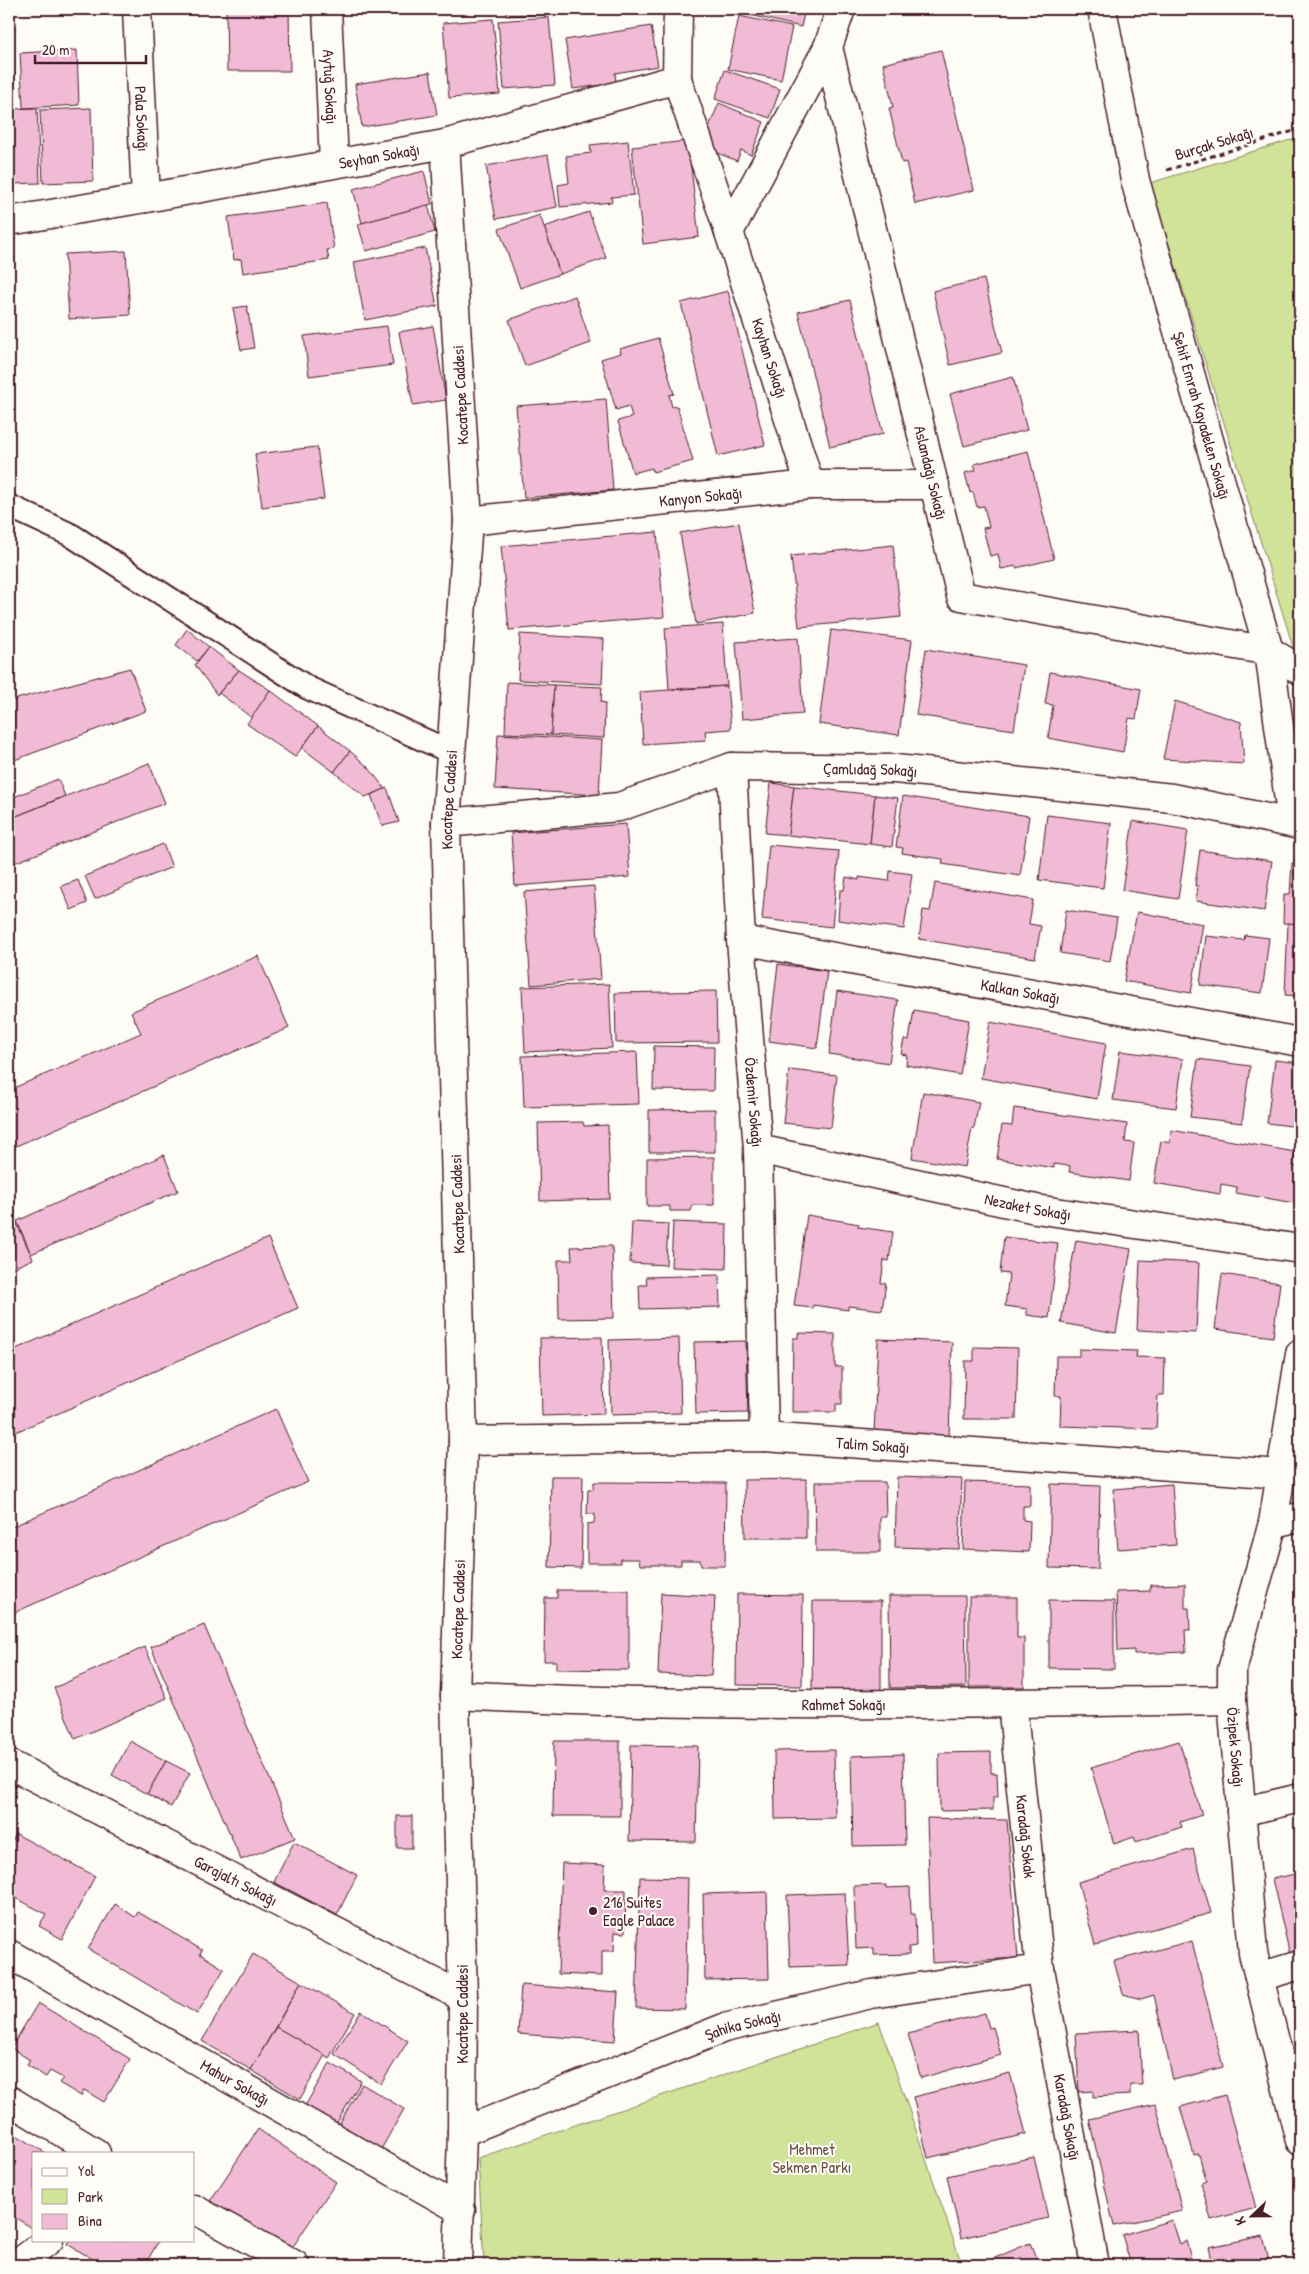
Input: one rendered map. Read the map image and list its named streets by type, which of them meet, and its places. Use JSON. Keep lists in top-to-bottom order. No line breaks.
{"streets":{"street":["Aytuğ Sokağı","Pala Sokağı","Seyhan Sokağı","Kayhan Sokağı","Kocatepe Caddesi","Şehit Emrah Kayadelen Sokağı","Aslandağı Sokağı","Kanyon Sokağı","Çamlıdağ Sokağı","Kalkan Sokağı","Özdemir Sokağı","Nezaket Sokağı","Talim Sokağı","Rahmet Sokağı","Özipek Sokağı","Karadağ Sokak","Garajaltı Sokağı","Şahika Sokağı","Mahur Sokağı","Karadağ Sokağı"],"path":["Burçak Sokağı"]},"crossings":[["Aytuğ Sokağı","Seyhan Sokağı"],["Pala Sokağı","Seyhan Sokağı"],["Burçak Sokağı","Şehit Emrah Kayadelen Sokağı"],["Seyhan Sokağı","Kayhan Sokağı"],["Seyhan Sokağı","Kocatepe Caddesi"],["Kayhan Sokağı","Kanyon Sokağı"],["Kocatepe Caddesi","Kanyon Sokağı"],["Kocatepe Caddesi","Çamlıdağ Sokağı"],["Kocatepe Caddesi","Talim Sokağı"],["Kocatepe Caddesi","Rahmet Sokağı"],["Kocatepe Caddesi","Garajaltı Sokağı"],["Kocatepe Caddesi","Şahika Sokağı"],["Kocatepe Caddesi","Mahur Sokağı"],["Şehit Emrah Kayadelen Sokağı","Aslandağı Sokağı"],["Şehit Emrah Kayadelen Sokağı","Çamlıdağ Sokağı"],["Aslandağı Sokağı","Kanyon Sokağı"],["Çamlıdağ Sokağı","Özdemir Sokağı"],["Kalkan Sokağı","Özdemir Sokağı"],["Özdemir Sokağı","Nezaket Sokağı"],["Özdemir Sokağı","Talim Sokağı"],["Talim Sokağı","Özipek Sokağı"],["Rahmet Sokağı","Özipek Sokağı"],["Rahmet Sokağı","Karadağ Sokak"],["Karadağ Sokak","Şahika Sokağı"],["Karadağ Sokak","Karadağ Sokağı"],["Şahika Sokağı","Karadağ Sokağı"]],"parks":["Mehmet Sekmen Parkı"],"places":["216 Suites Eagle Palace"],"legend":["Yol","Park","Bina"],"scale_bar":"20 m","north":"left"}
